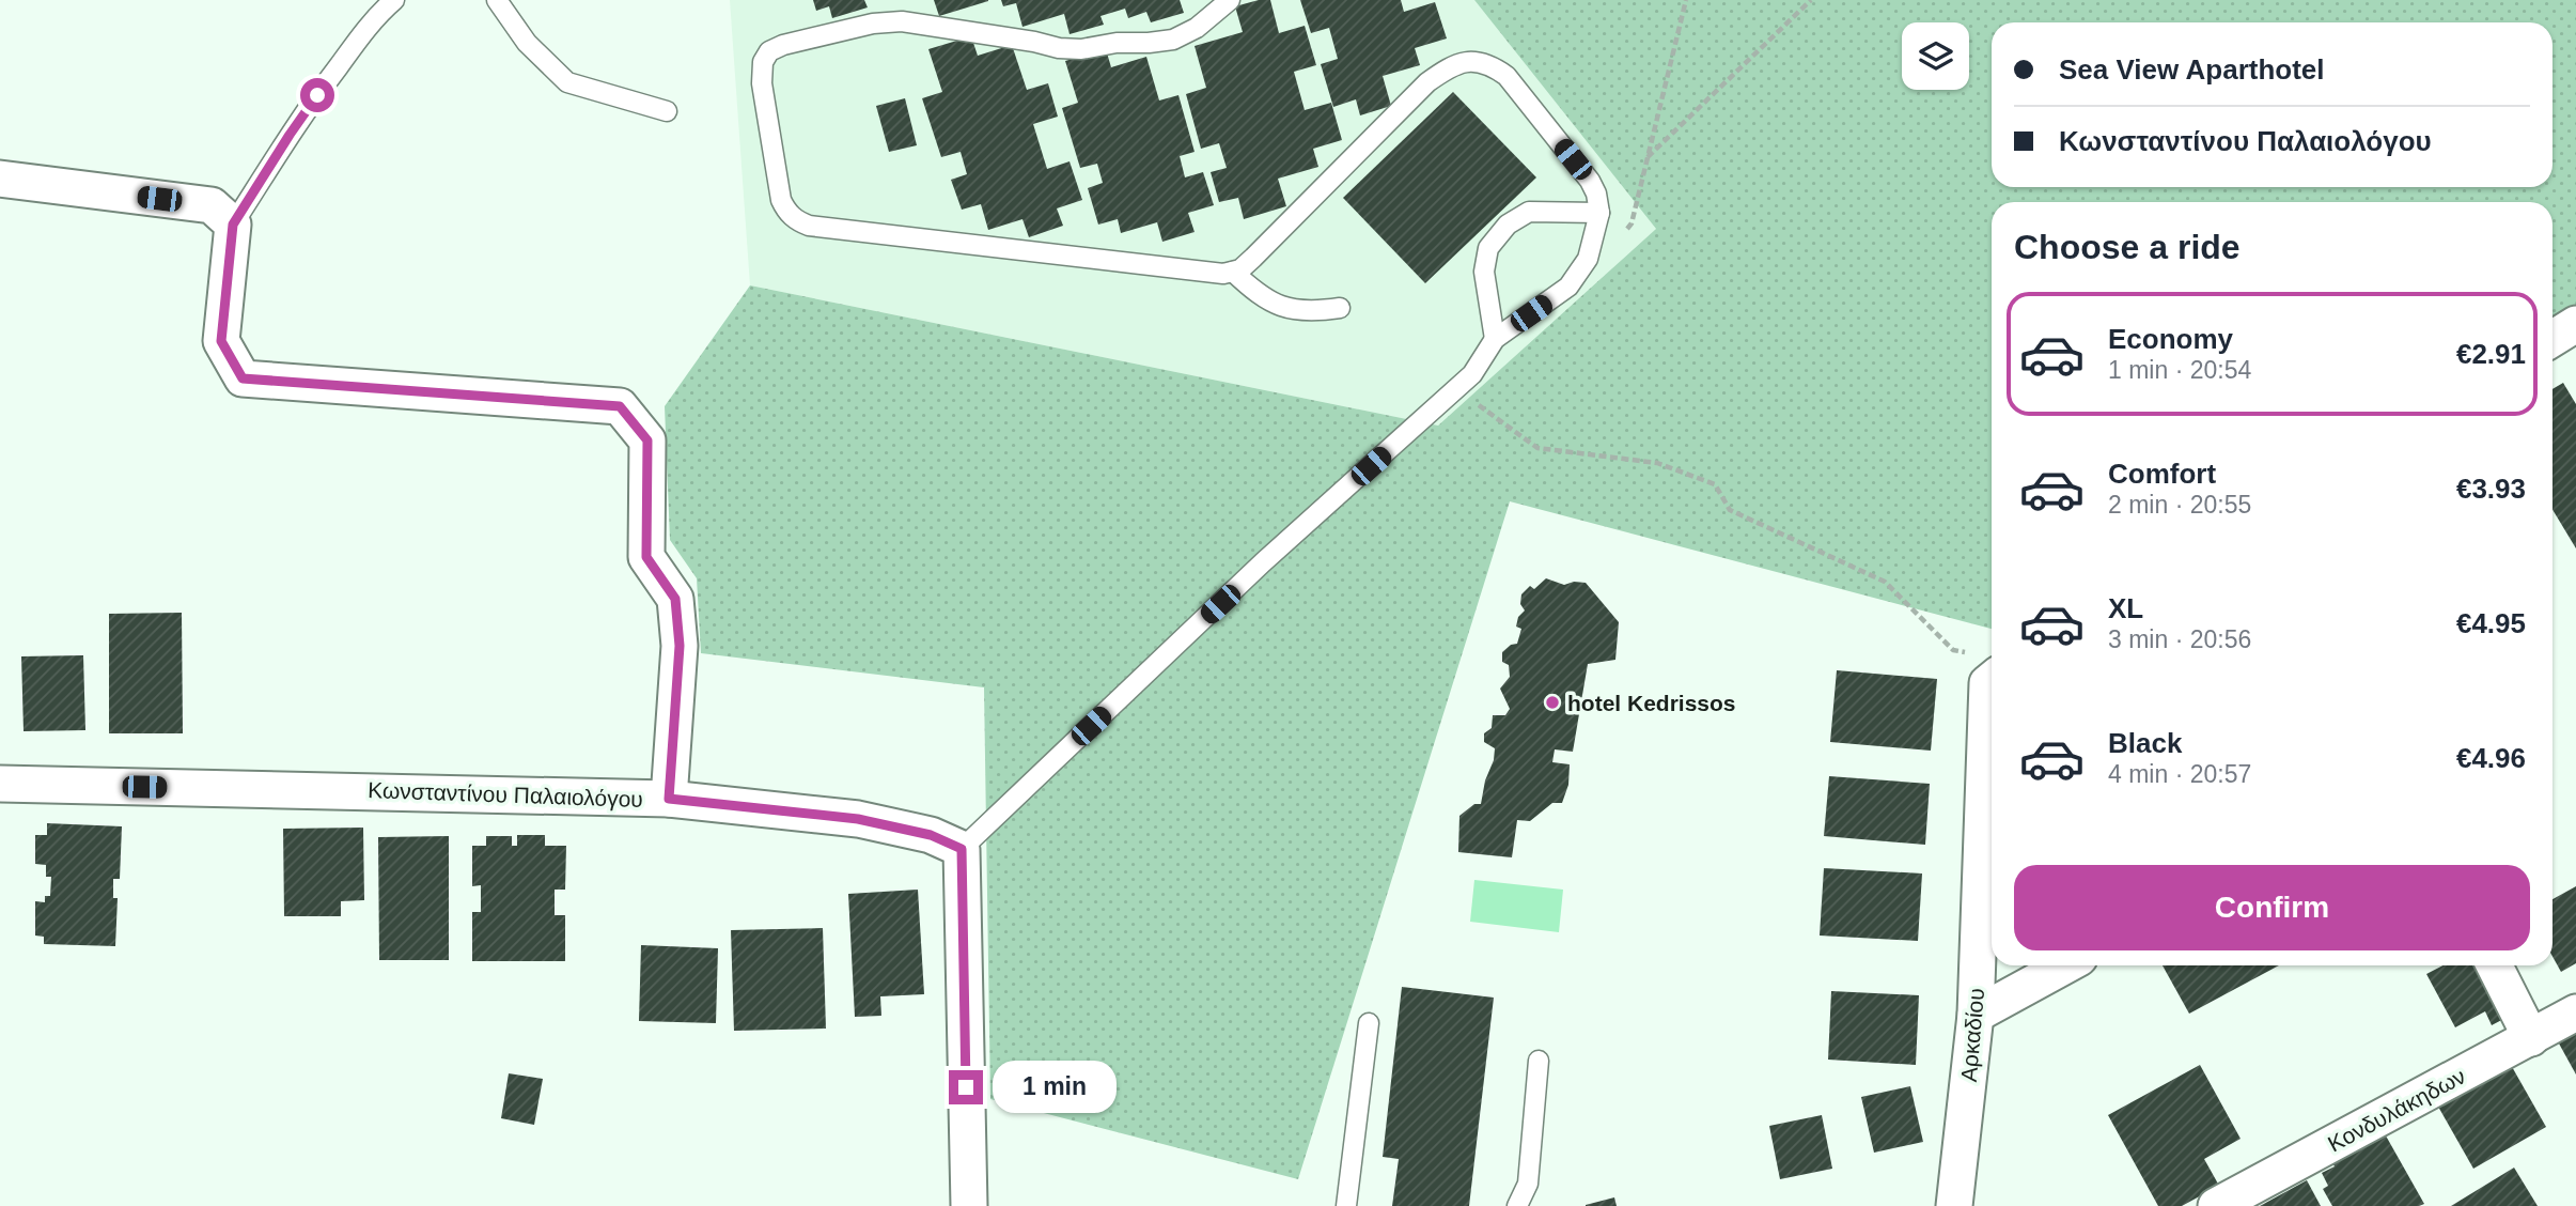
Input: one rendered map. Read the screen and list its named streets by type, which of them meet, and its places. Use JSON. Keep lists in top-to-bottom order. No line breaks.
{"streets":{"street":["Κωνσταντίνου Παλαιολόγου","Αρκαδίου","Κονδυλάκηδων"]},"places":["hotel Kedrissos"],"page":{"banner":["Sea View Aparthotel","Κωνσταντίνου Παλαιολόγου"],"heading":"Choose a ride","list":[{"name":"Economy","note":"1 min · 20:54","value":"€2.91"},{"name":"Comfort","note":"2 min · 20:55","value":"€3.93"},{"name":"XL","note":"3 min · 20:56","value":"€4.95"},{"name":"Black","note":"4 min · 20:57","value":"€4.96"}],"buttons":"Confirm","bubble":"1 min"}}
